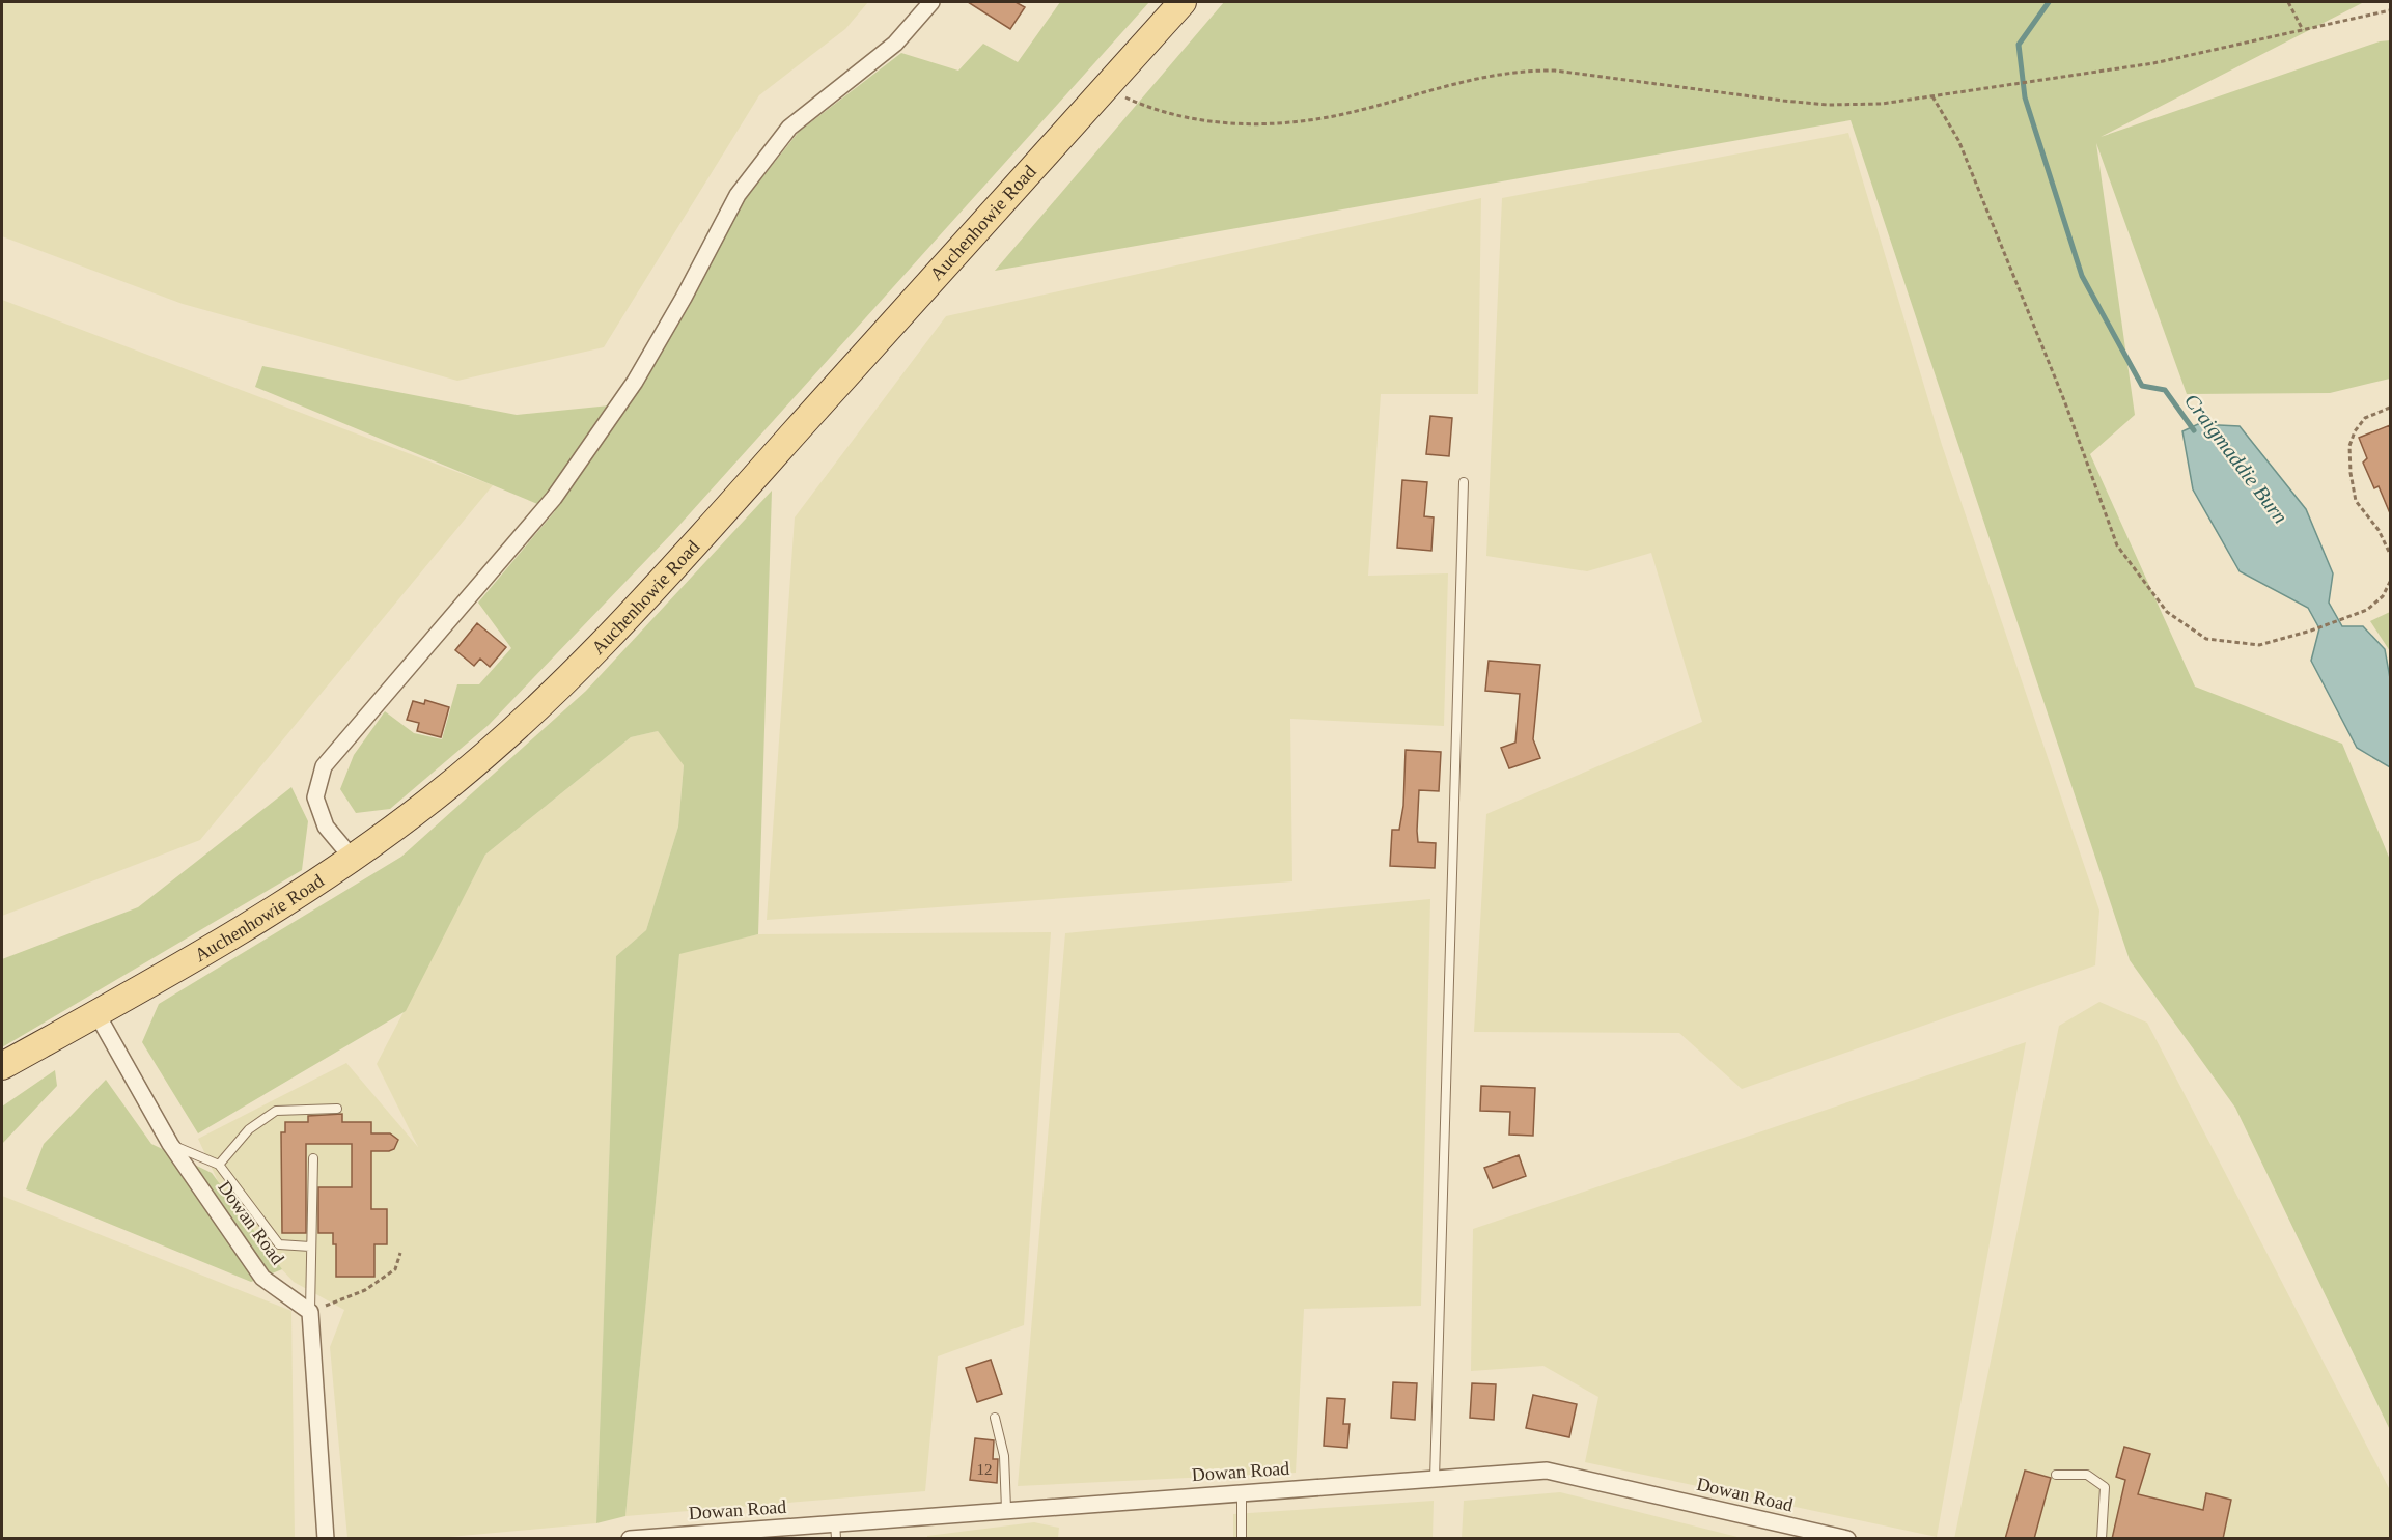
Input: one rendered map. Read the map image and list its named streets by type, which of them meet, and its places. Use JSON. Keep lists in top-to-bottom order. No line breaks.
{"streets":{"main road":["Auchenhowie Road"],"street":["Dowan Road"]},"crossings":[["Auchenhowie Road","Dowan Road"]],"water":["Craigmaddie Burn"],"house_numbers":["12"]}
